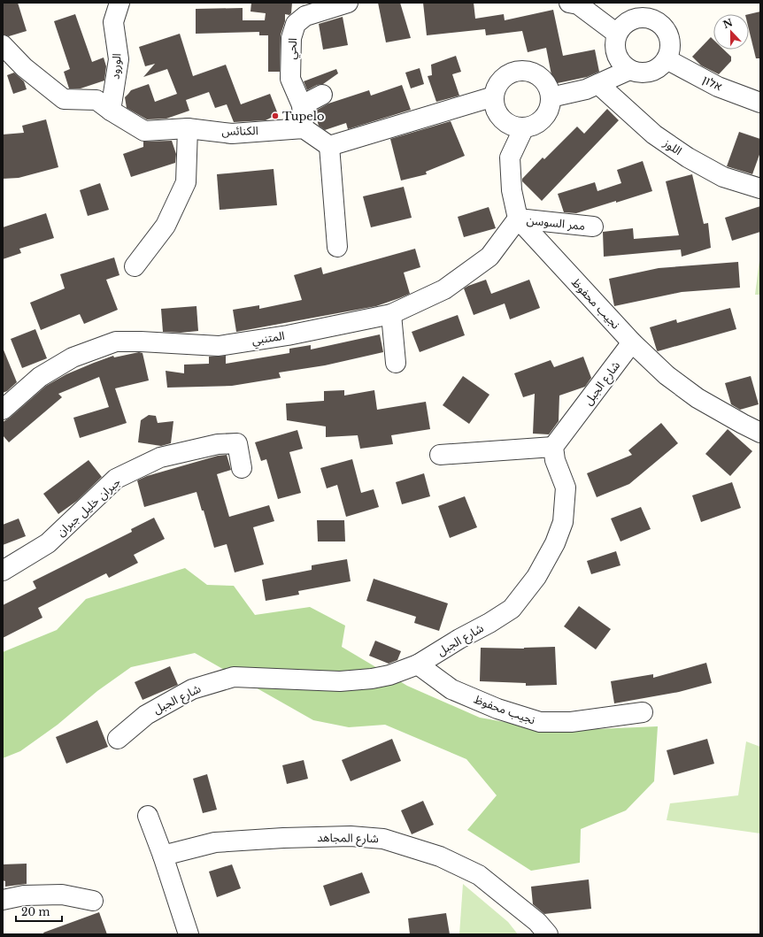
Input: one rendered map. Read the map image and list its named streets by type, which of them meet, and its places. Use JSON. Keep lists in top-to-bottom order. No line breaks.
{"streets":{"street":["الحي","الورود","אלון","الكنائس","اللوز","ممر السوسن","نجيب محفوظ","المتنبي","شارع الجبل","جبران خليل جبران","شارع المجاهد"]},"crossings":[["الحي","الكنائس"],["الورود","الكنائس"],["ممر السوسن","نجيب محفوظ"],["ممر السوسن","المتنبي"],["نجيب محفوظ","المتنبي"],["نجيب محفوظ","شارع الجبل"]],"places":["Tupelo"],"scale_bar":"20 m","north":"top"}
